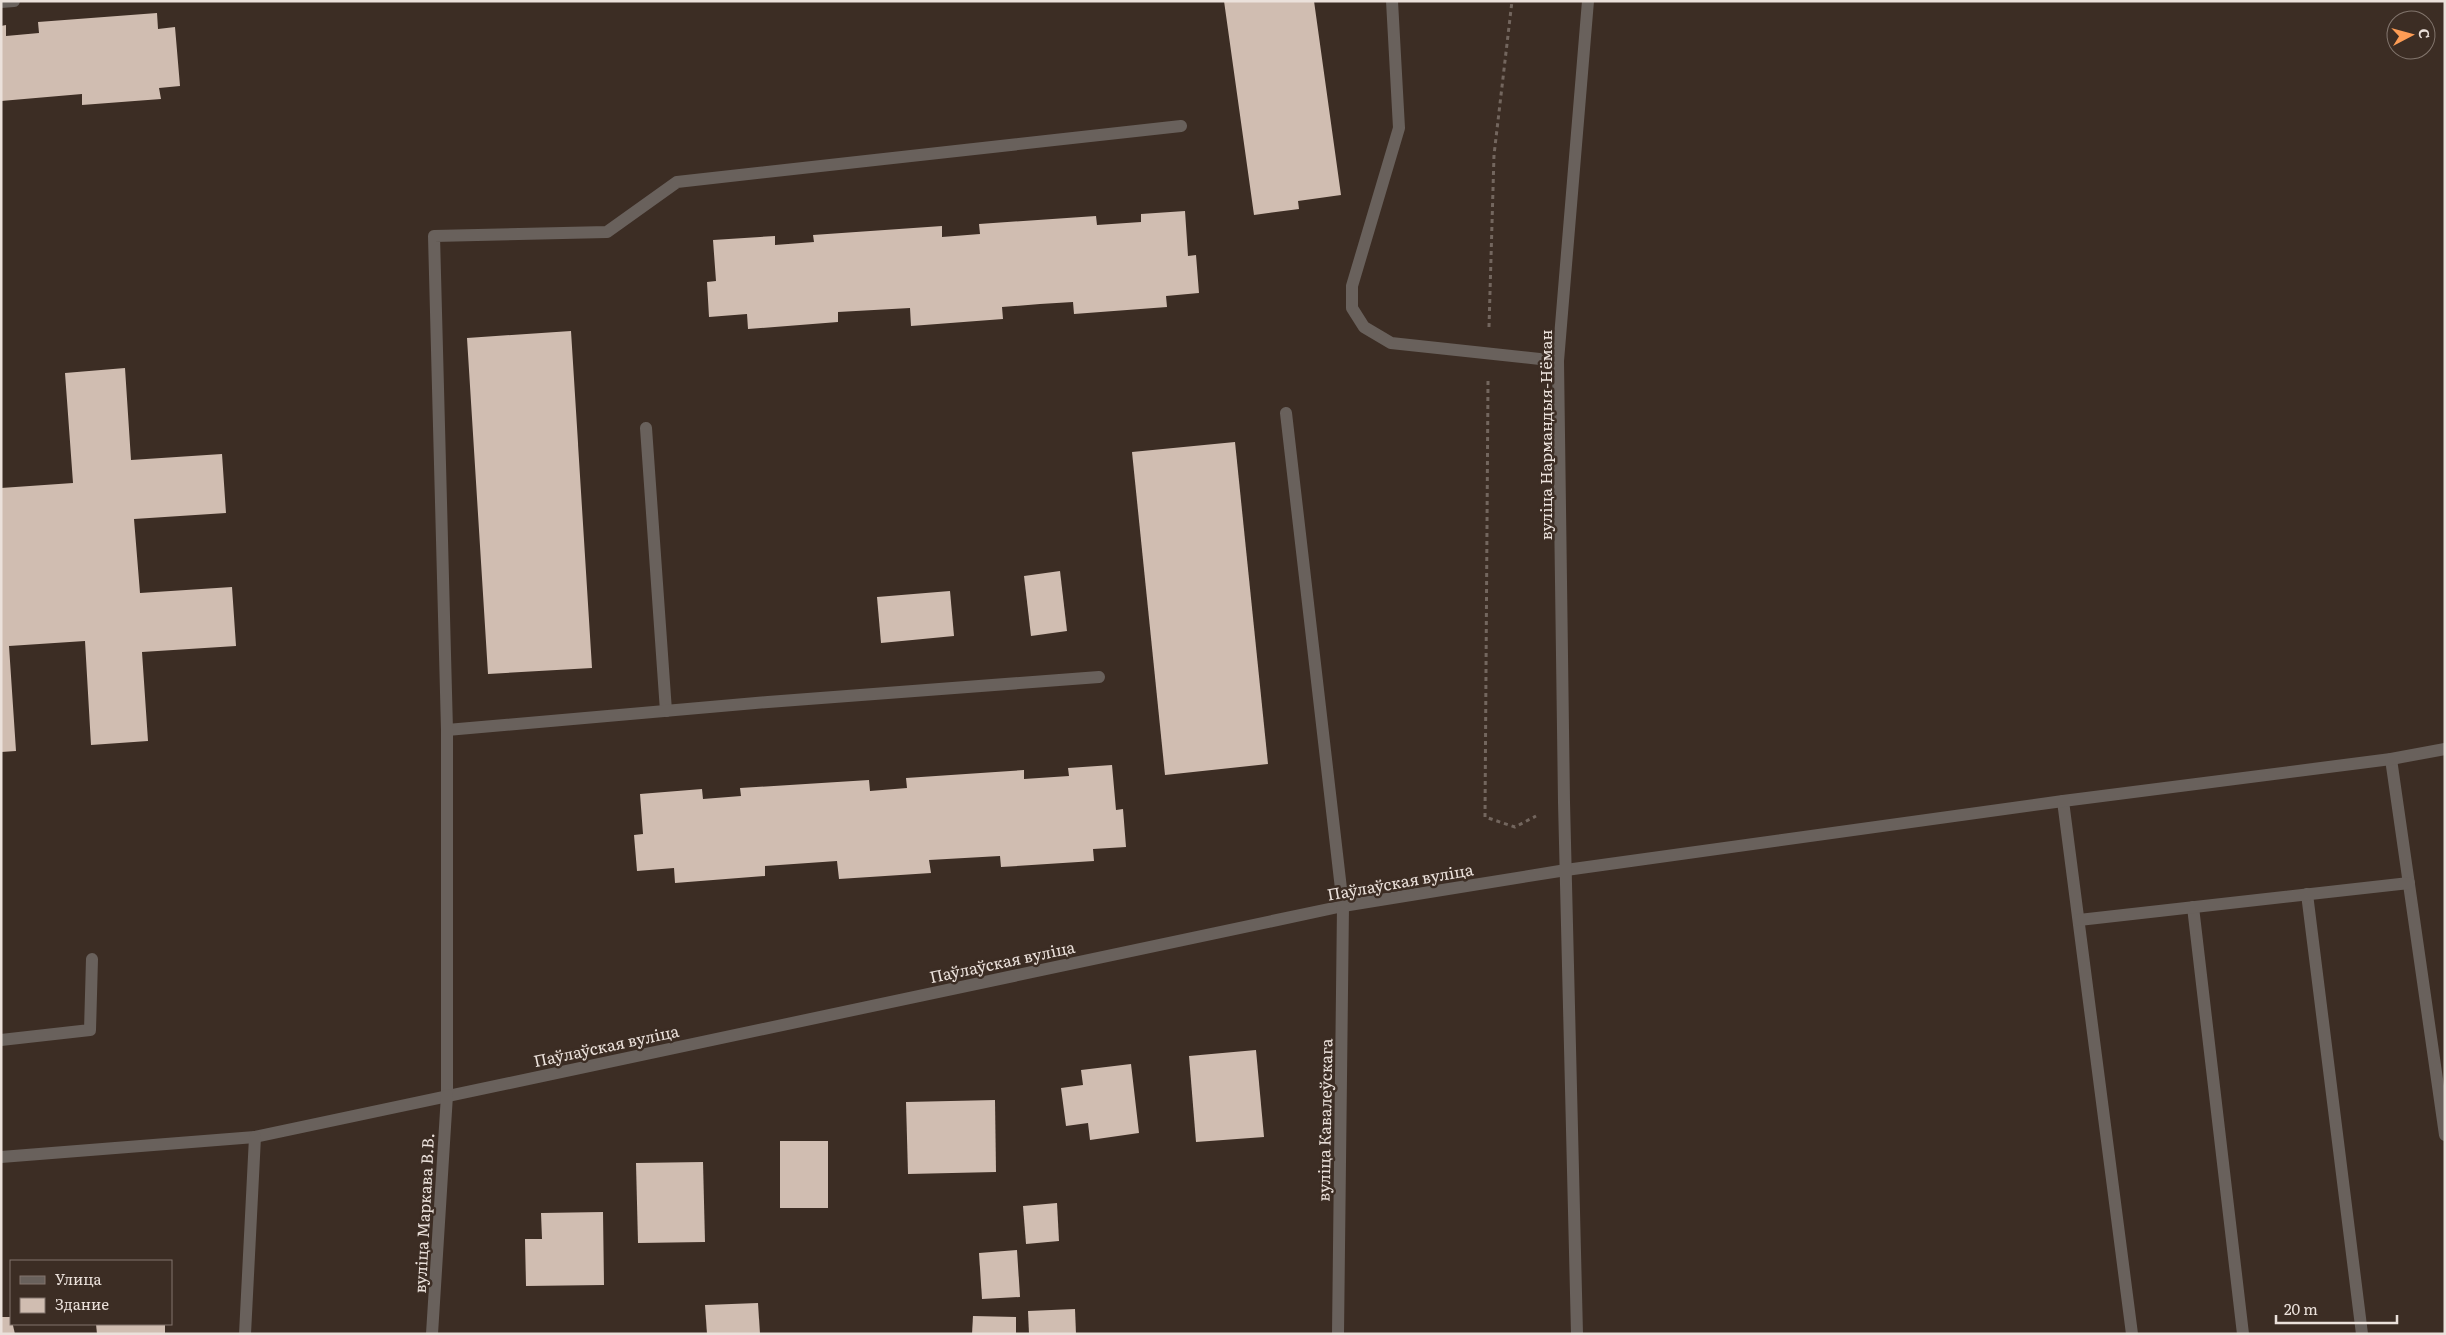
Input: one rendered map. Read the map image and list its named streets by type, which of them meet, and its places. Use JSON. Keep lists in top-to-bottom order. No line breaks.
{"streets":{"street":["вуліца Нармандыя-Нёман","Паўлаўская вуліца","вуліца Кавалеўскага","вуліца Маркава В.В."]},"crossings":[["вуліца Нармандыя-Нёман","Паўлаўская вуліца"],["Паўлаўская вуліца","вуліца Кавалеўскага"],["Паўлаўская вуліца","вуліца Маркава В.В."]],"legend":["Улица","Здание"],"scale_bar":"20 m","north":"right"}
